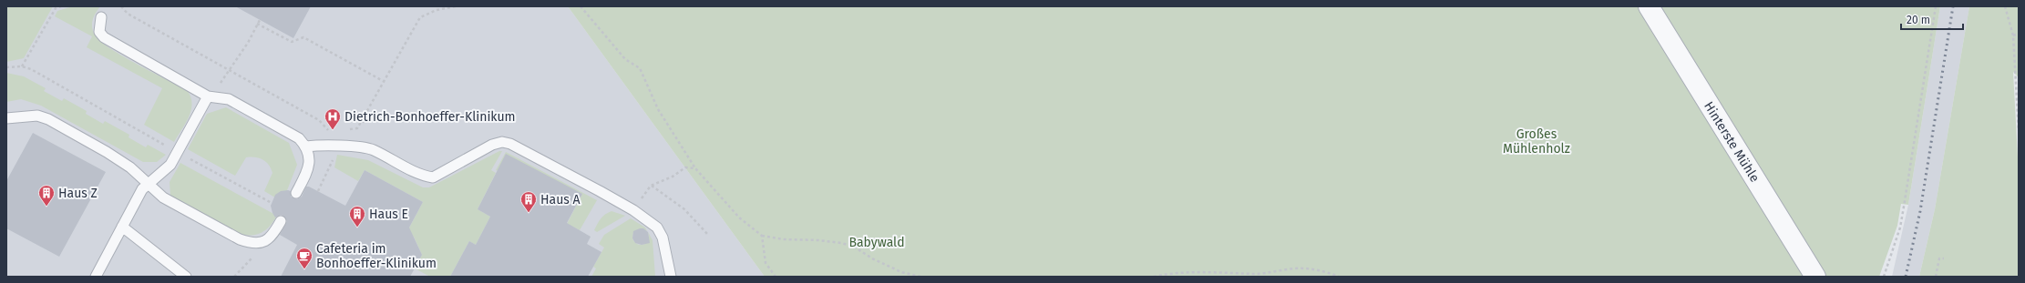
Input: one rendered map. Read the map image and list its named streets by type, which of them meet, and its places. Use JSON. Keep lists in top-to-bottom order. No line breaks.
{"streets":{"street":["Hinterste Mühle"]},"parks":["Großes Mühlenholz","Babywald"],"places":{"hospital":["Dietrich-Bonhoeffer-Klinikum"],"building":["Haus Z","Haus A","Haus E"],"cafe":["Cafeteria im Bonhoeffer-Klinikum"]},"scale_bar":"20 m"}
